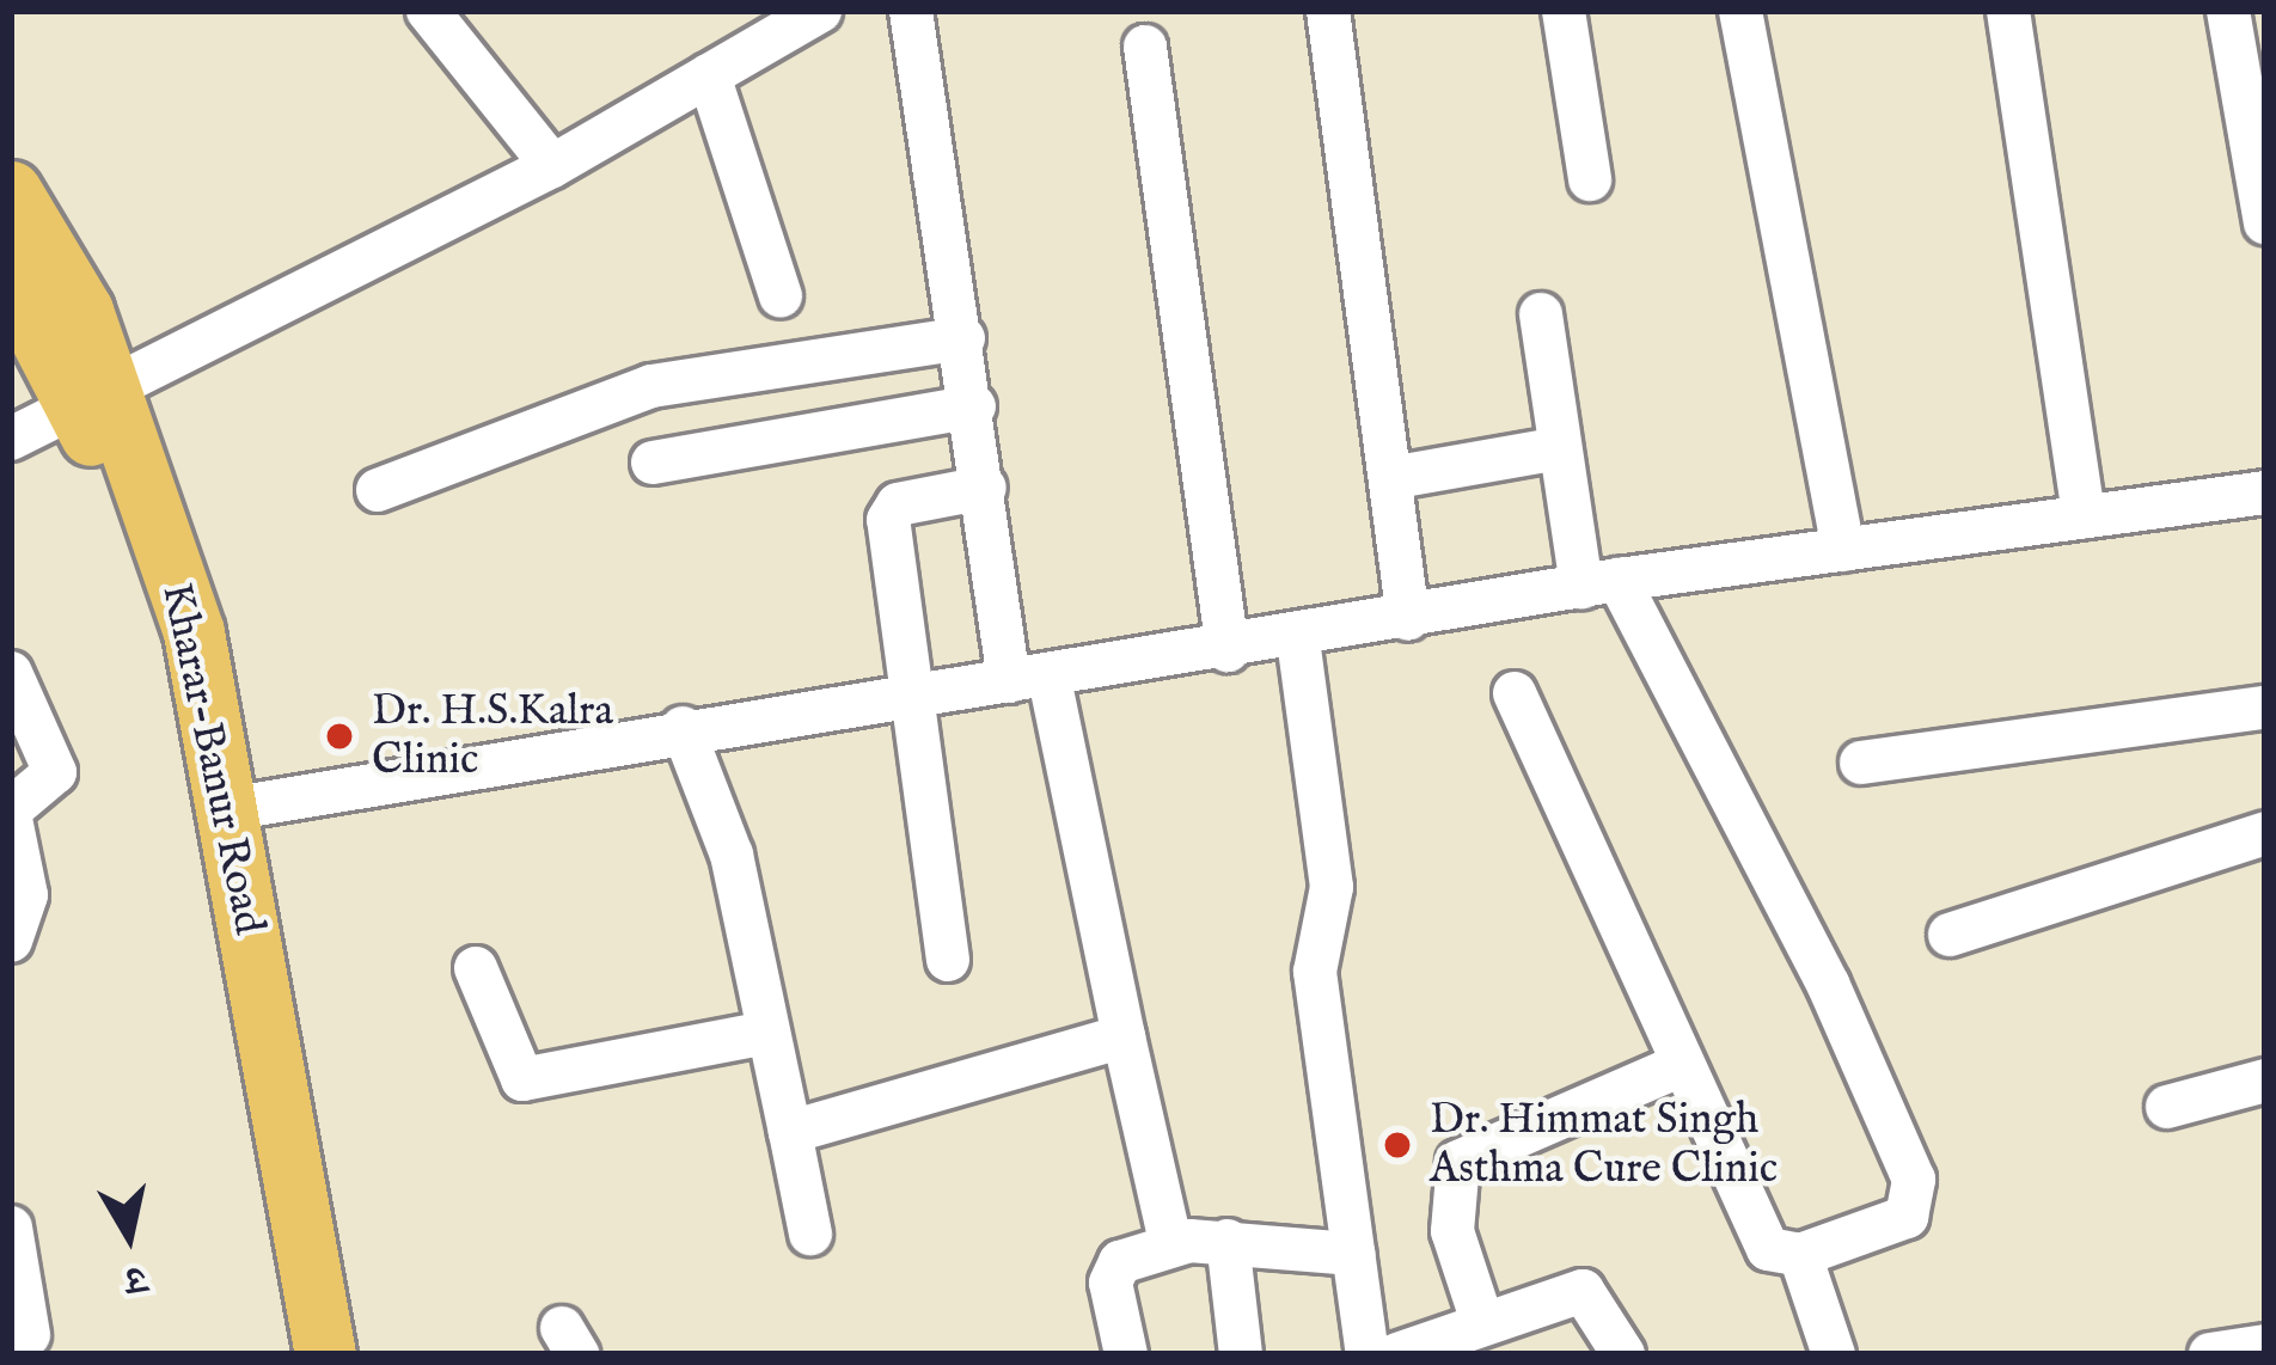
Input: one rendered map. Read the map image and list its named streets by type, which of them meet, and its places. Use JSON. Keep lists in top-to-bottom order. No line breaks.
{"streets":{"highway":["Kharar-Banur Road"]},"places":["Dr. H.S.Kalra Clinic","Dr. Himmat Singh Asthma Cure Clinic"],"north":"bottom"}
